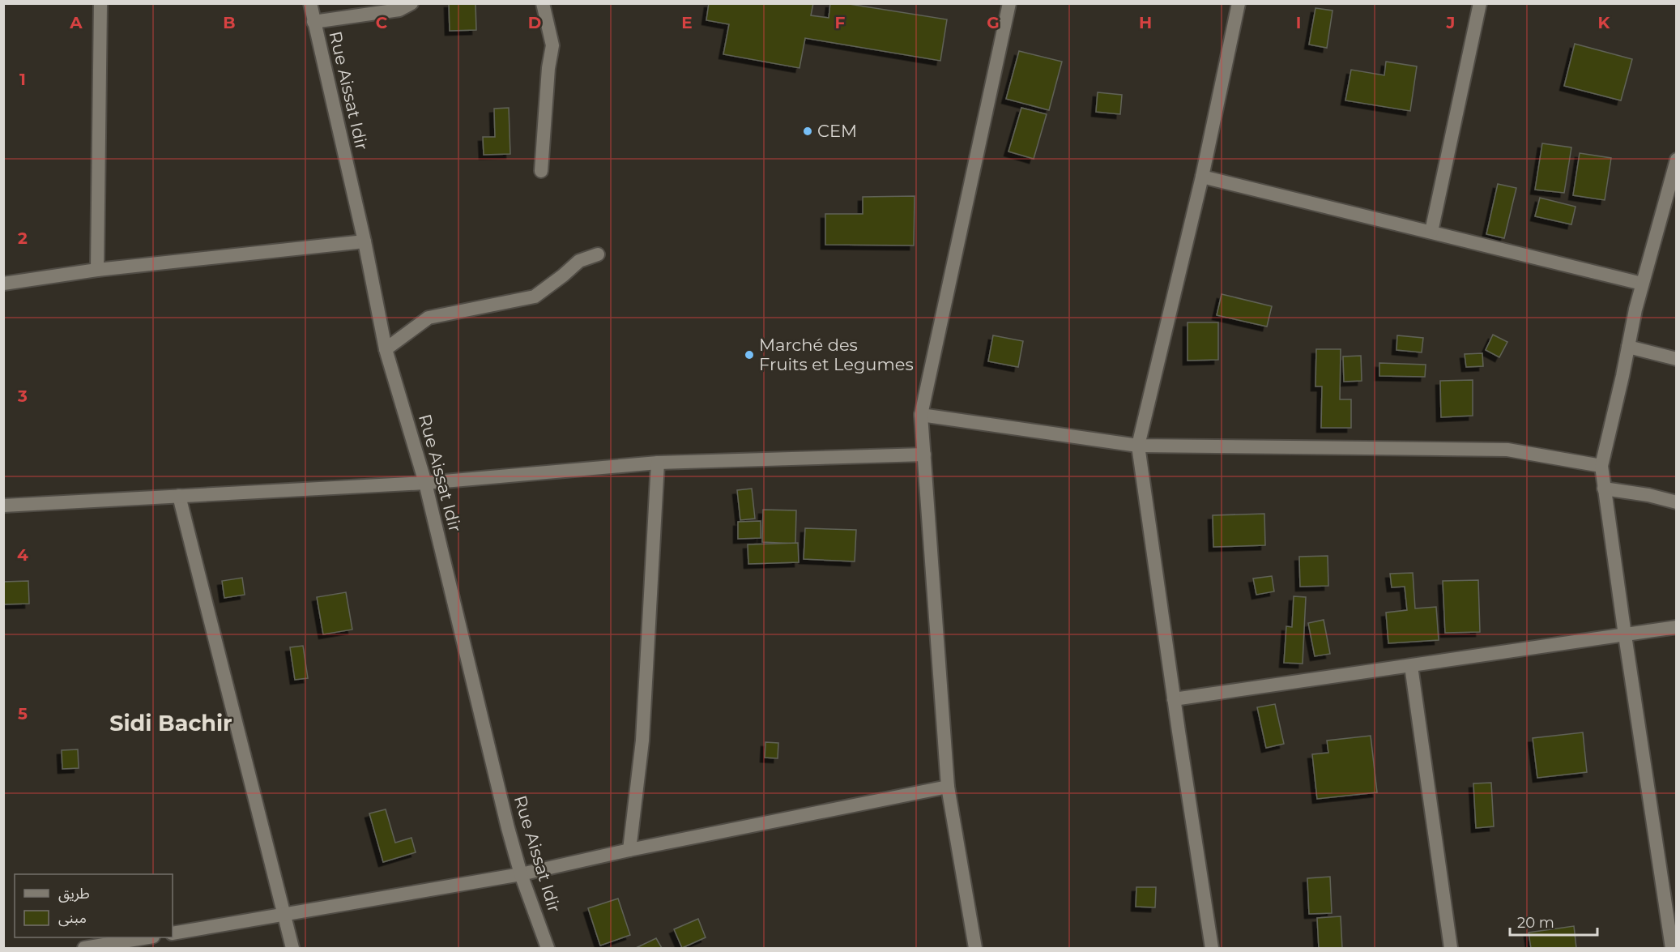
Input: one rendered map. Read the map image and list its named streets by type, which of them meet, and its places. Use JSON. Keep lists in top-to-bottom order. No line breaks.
{"streets":{"street":["Rue Aissat Idir"]},"districts":["Sidi Bachir"],"places":["CEM","Marché des Fruits et Legumes"],"legend":["طريق","مبنى"],"scale_bar":"20 m","grid":{"columns":["A","B","C","D","E","F","G","H","I","J","K"],"rows":["1","2","3","4","5"]}}
